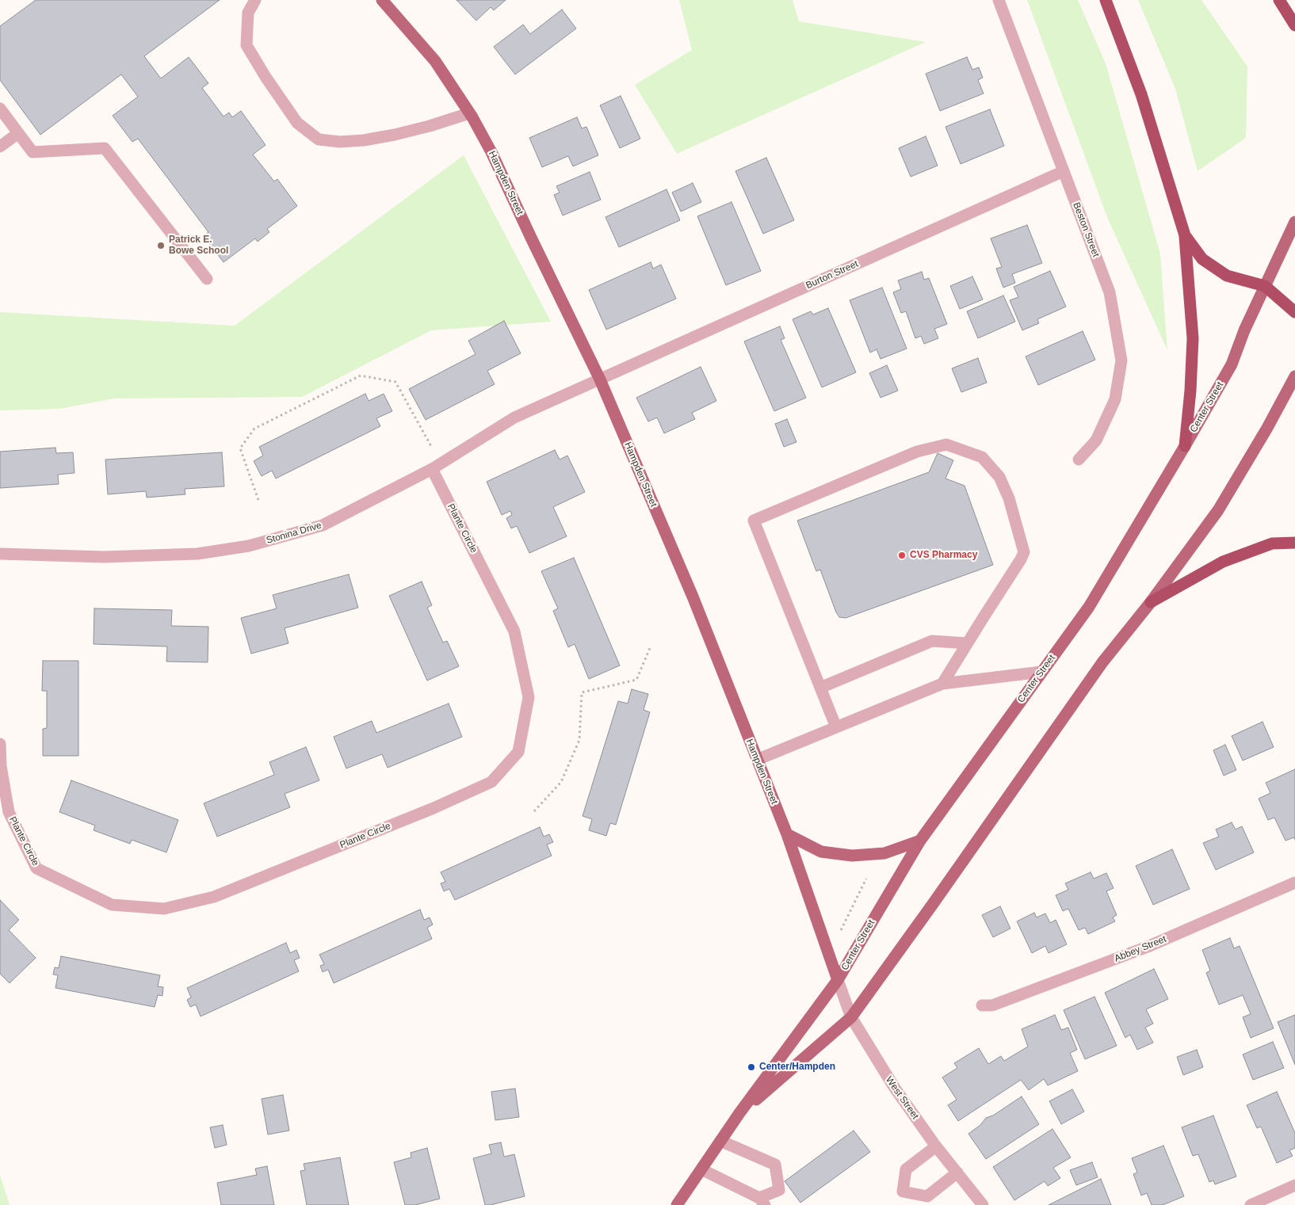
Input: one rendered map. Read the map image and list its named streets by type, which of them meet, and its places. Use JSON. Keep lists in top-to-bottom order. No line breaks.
{"streets":{"main road":["Hampden Street","Center Street"],"street":["Beston Street","Burton Street","Plante Circle","Stonina Drive","Abbey Street","West Street"]},"crossings":[["Hampden Street","Burton Street"],["Hampden Street","Center Street"],["Hampden Street","Stonina Drive"],["Hampden Street","West Street"],["Beston Street","Burton Street"],["Burton Street","Stonina Drive"],["Center Street","West Street"],["Plante Circle","Stonina Drive"]],"places":["Patrick E. Bowe School","CVS Pharmacy","Center/Hampden"]}
